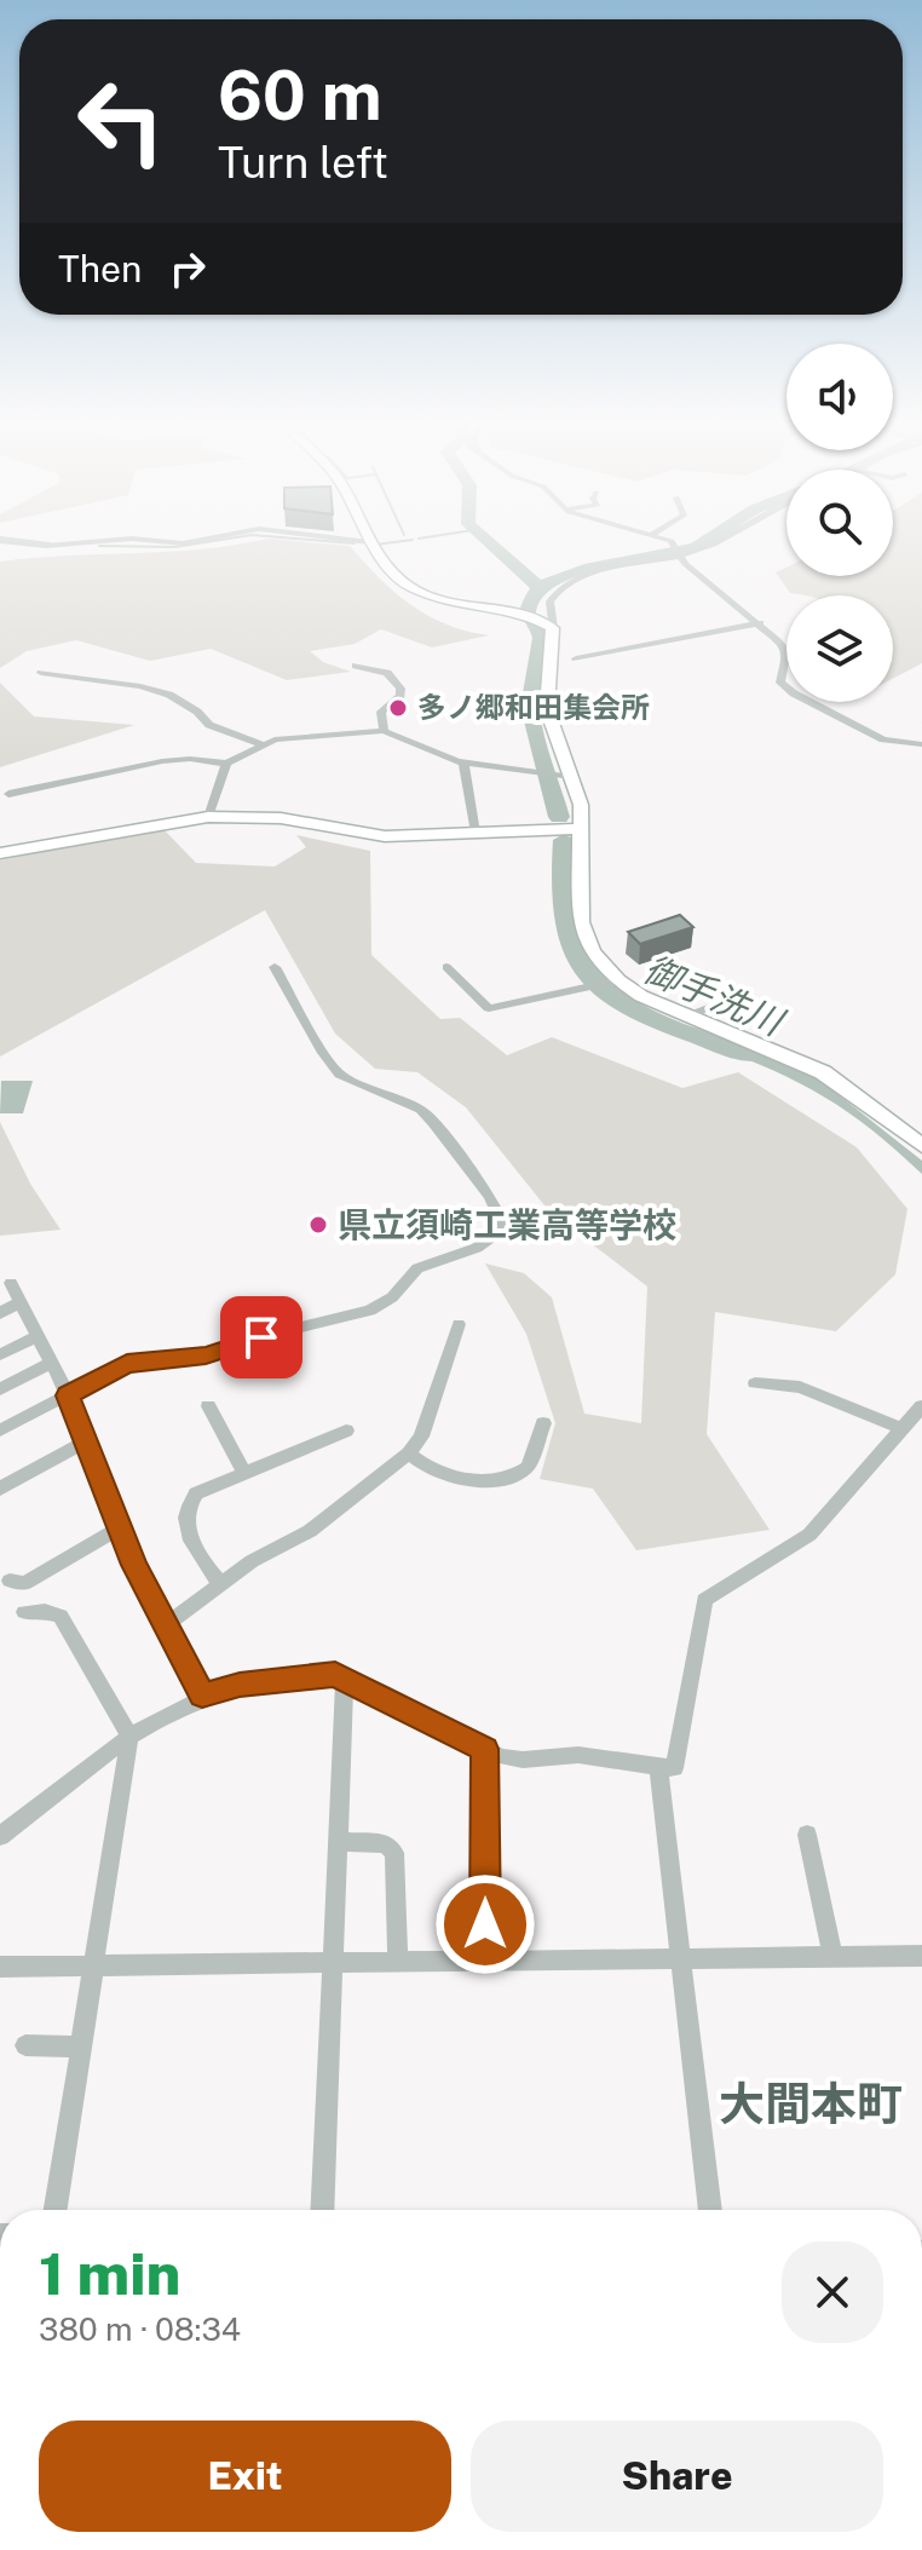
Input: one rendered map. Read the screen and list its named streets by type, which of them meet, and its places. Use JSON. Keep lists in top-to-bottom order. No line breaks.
{"districts":["大間本町"],"water":["御手洗川"],"places":["多ノ郷和田集会所","県立須崎工業高等学校"],"page":{"turn":["60 m","Turn left"],"then":"Then","heading":["1 min","380 m · 08:34"],"buttons":["Exit","Share"]}}
